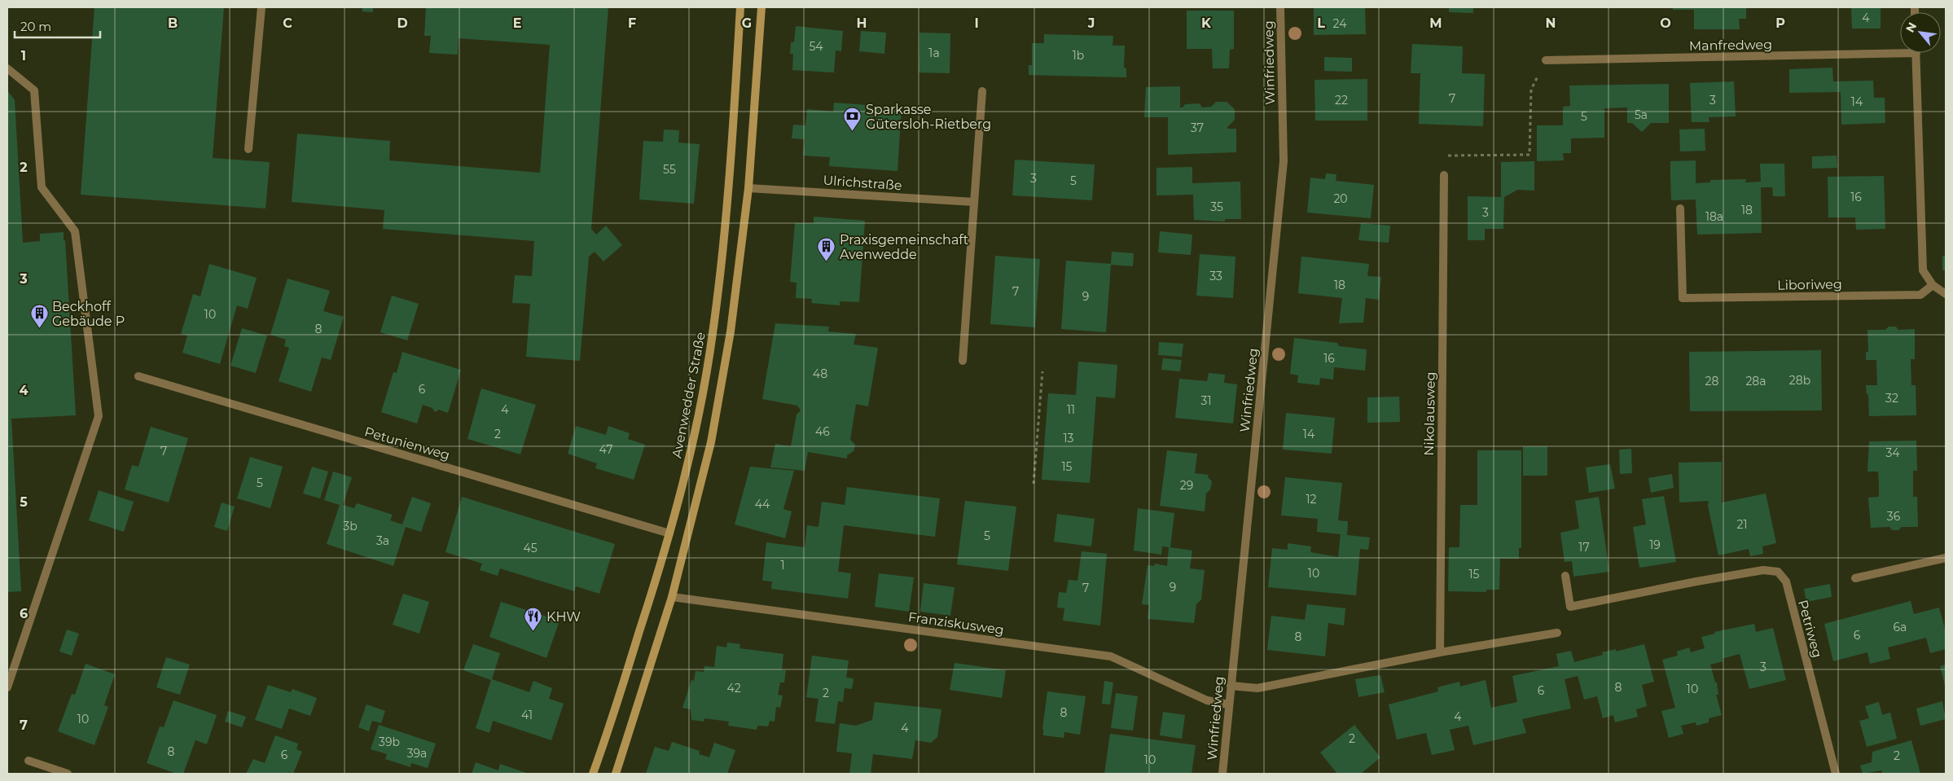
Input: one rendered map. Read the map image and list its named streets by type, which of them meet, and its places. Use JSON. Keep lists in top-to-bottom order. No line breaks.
{"streets":{"main road":["Avenwedder Straße"],"street":["Manfredweg","Winfriedweg","Ulrichstraße","Liboriweg","Nikolausweg","Petunienweg","Franziskusweg","Petriweg"]},"crossings":[["Winfriedweg","Franziskusweg"],["Avenwedder Straße","Petunienweg"]],"places":{"bank":["Sparkasse Gütersloh-Rietberg"],"building":["Praxisgemeinschaft Avenwedde","Beckhoff Gebäude P"],"restaurant":["KHW"]},"house_numbers":["4","24","54","1a","1b","7","22","3","14","5a","5","37","55","3","5","16","20","35","18","3","18a","33","18","7","9","10","8","16","48","28b","28","28a","6","32","31","4","11","46","2","14","13","47","7","34","15","5","29","12","44","36","21","3b","5","3a","19","17","45","1","10","15","9","7","6a","6","8","3","8","42","10","6","2","8","41","4","10","4","2","39b","8","39a","6","2","10"],"scale_bar":"20 m","north":"top left","grid":{"columns":["B","C","D","E","F","G","H","I","J","K","L","M","N","O","P"],"rows":["1","2","3","4","5","6","7"]}}
